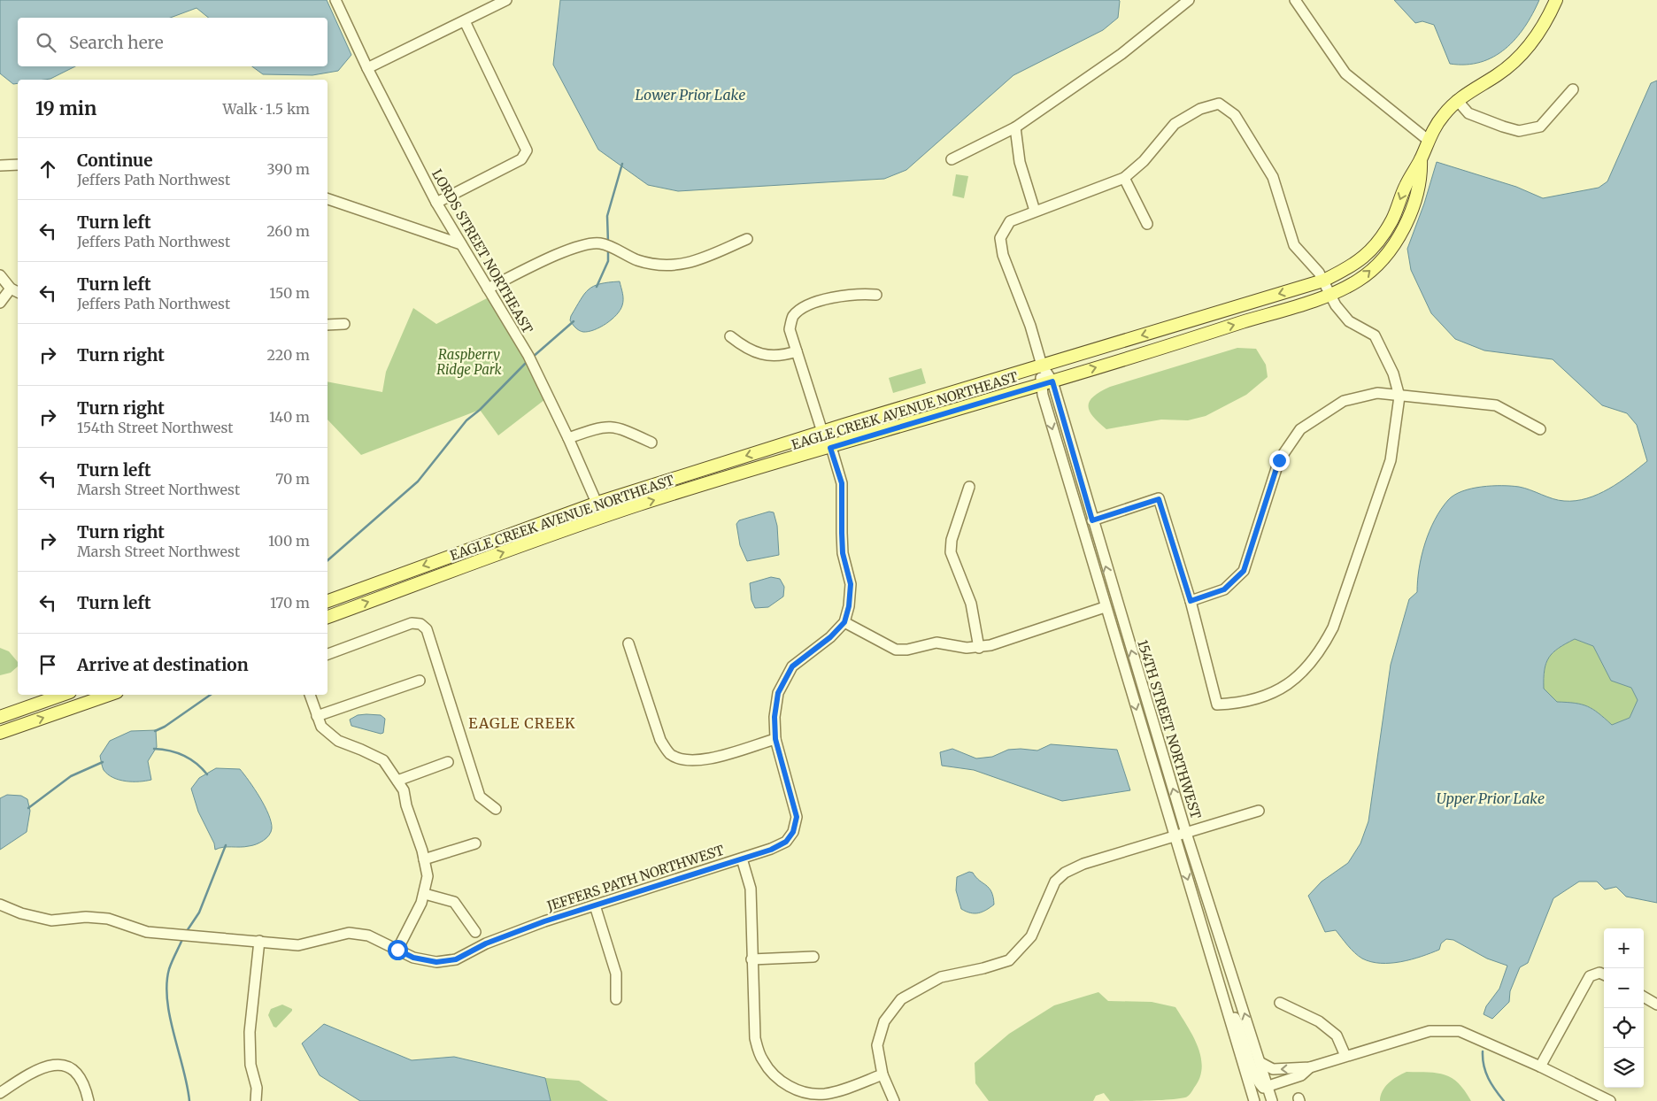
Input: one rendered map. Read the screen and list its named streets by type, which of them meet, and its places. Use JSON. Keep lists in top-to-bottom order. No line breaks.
{"streets":{"main road":["EAGLE CREEK AVENUE NORTHEAST"],"street":["LORDS STREET NORTHEAST","154TH STREET NORTHWEST","JEFFERS PATH NORTHWEST"]},"crossings":[["LORDS STREET NORTHEAST","EAGLE CREEK AVENUE NORTHEAST"],["EAGLE CREEK AVENUE NORTHEAST","154TH STREET NORTHWEST"]],"districts":["EAGLE CREEK"],"water":["Lower Prior Lake","Upper Prior Lake"],"parks":["Raspberry Ridge Park"],"page":{"search":"Search here","heading":["19 min","Walk · 1.5 km"],"list":[["Continue","Jeffers Path Northwest","390 m"],["Turn left","Jeffers Path Northwest","260 m"],["Turn left","Jeffers Path Northwest","150 m"],["Turn right","220 m"],["Turn right","154th Street Northwest","140 m"],["Turn left","Marsh Street Northwest","70 m"],["Turn right","Marsh Street Northwest","100 m"],["Turn left","170 m"],"Arrive at destination"],"map_buttons":["+","−"]}}
